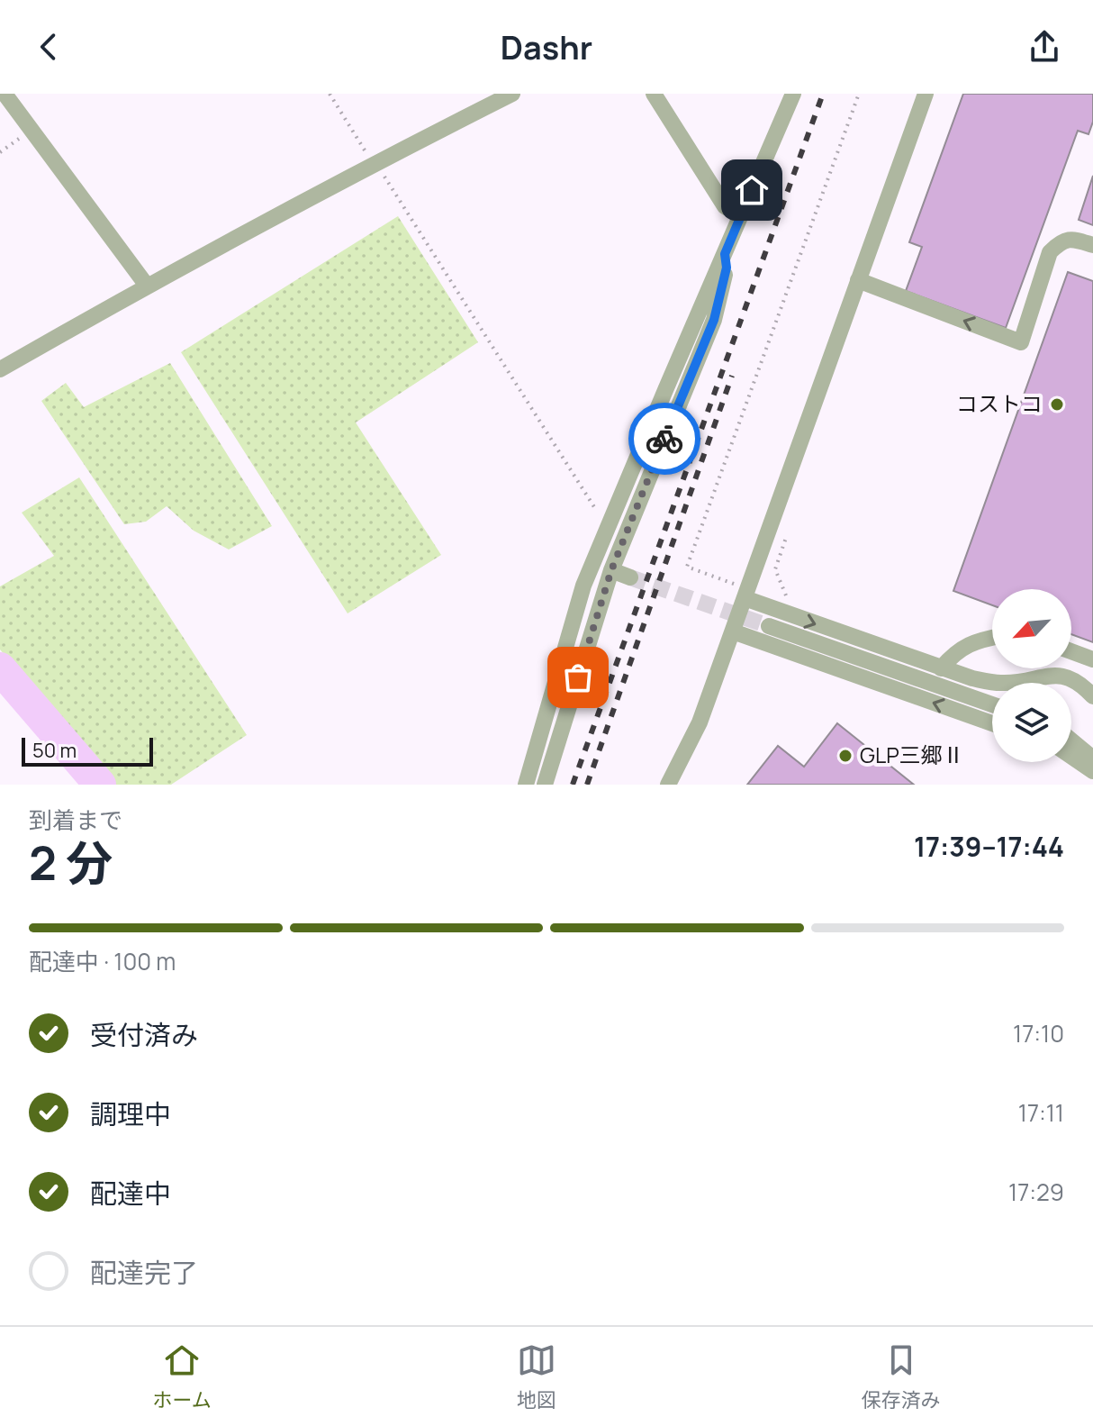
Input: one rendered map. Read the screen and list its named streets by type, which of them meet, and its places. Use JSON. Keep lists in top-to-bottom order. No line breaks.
{"places":["コストコ","GLP三郷Ⅱ"],"scale_bar":"50 m","north":"bottom left","page":{"header":"Dashr","scale":"50 m","heading":["2 分","到着まで","17:39–17:44"],"bar":"配達中 · 100 m","list":[["受付済み","17:10"],["調理中","17:11"],["配達中","17:29"],"配達完了"],"tabs":["ホーム","地図","保存済み"]}}
